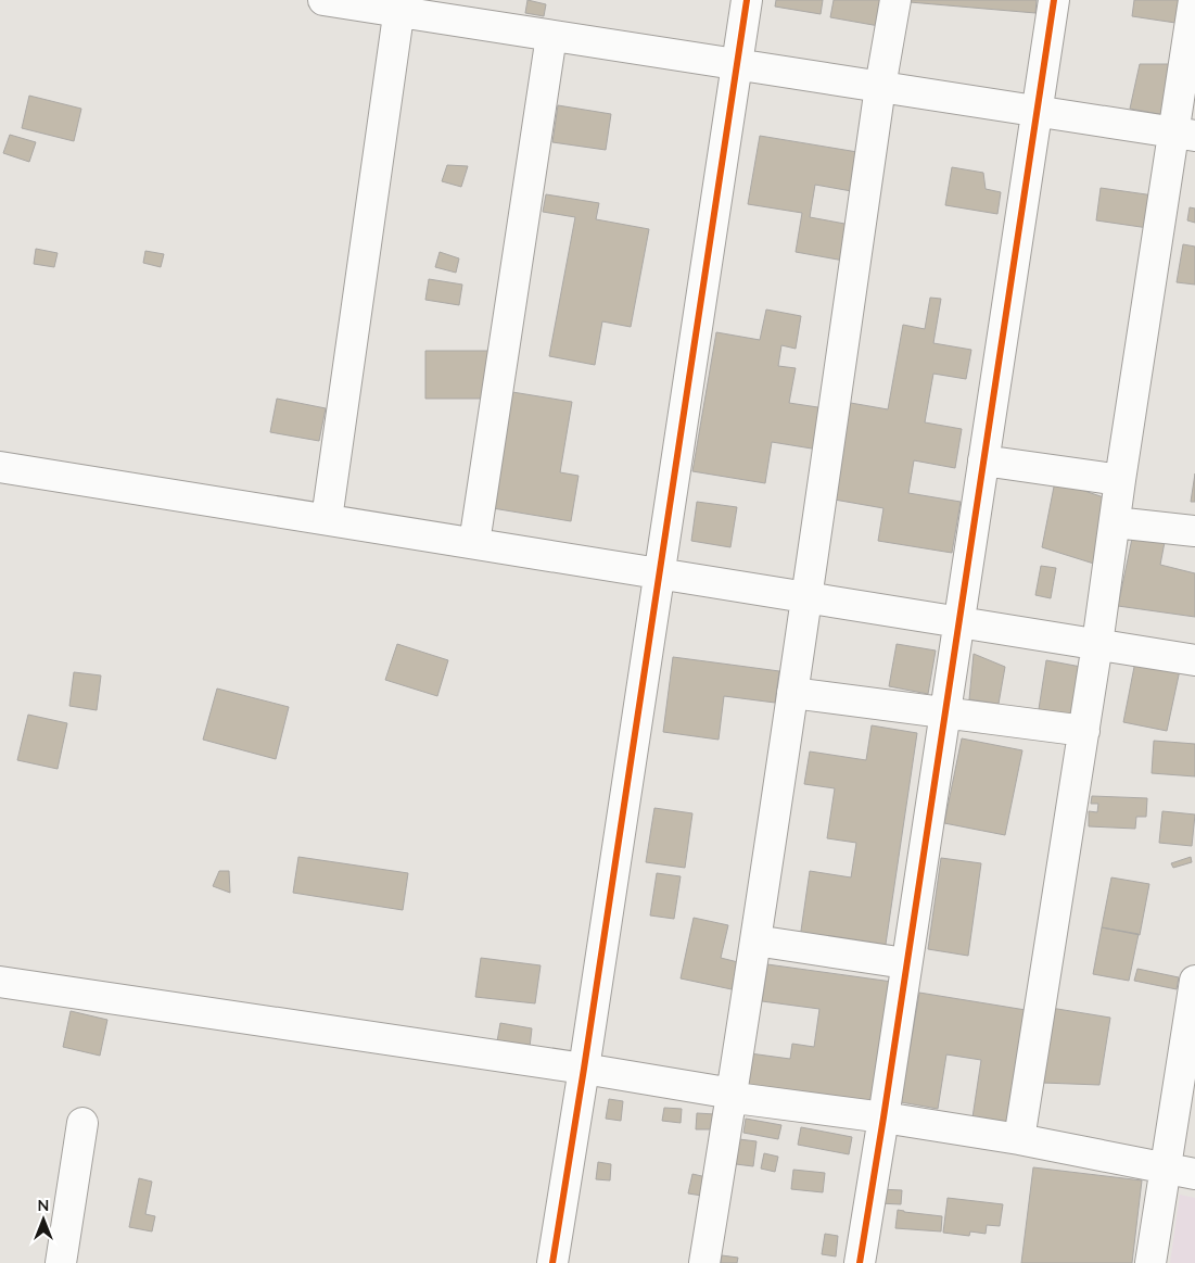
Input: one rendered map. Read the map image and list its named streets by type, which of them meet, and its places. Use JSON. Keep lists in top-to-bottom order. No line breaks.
{"north":"top"}
